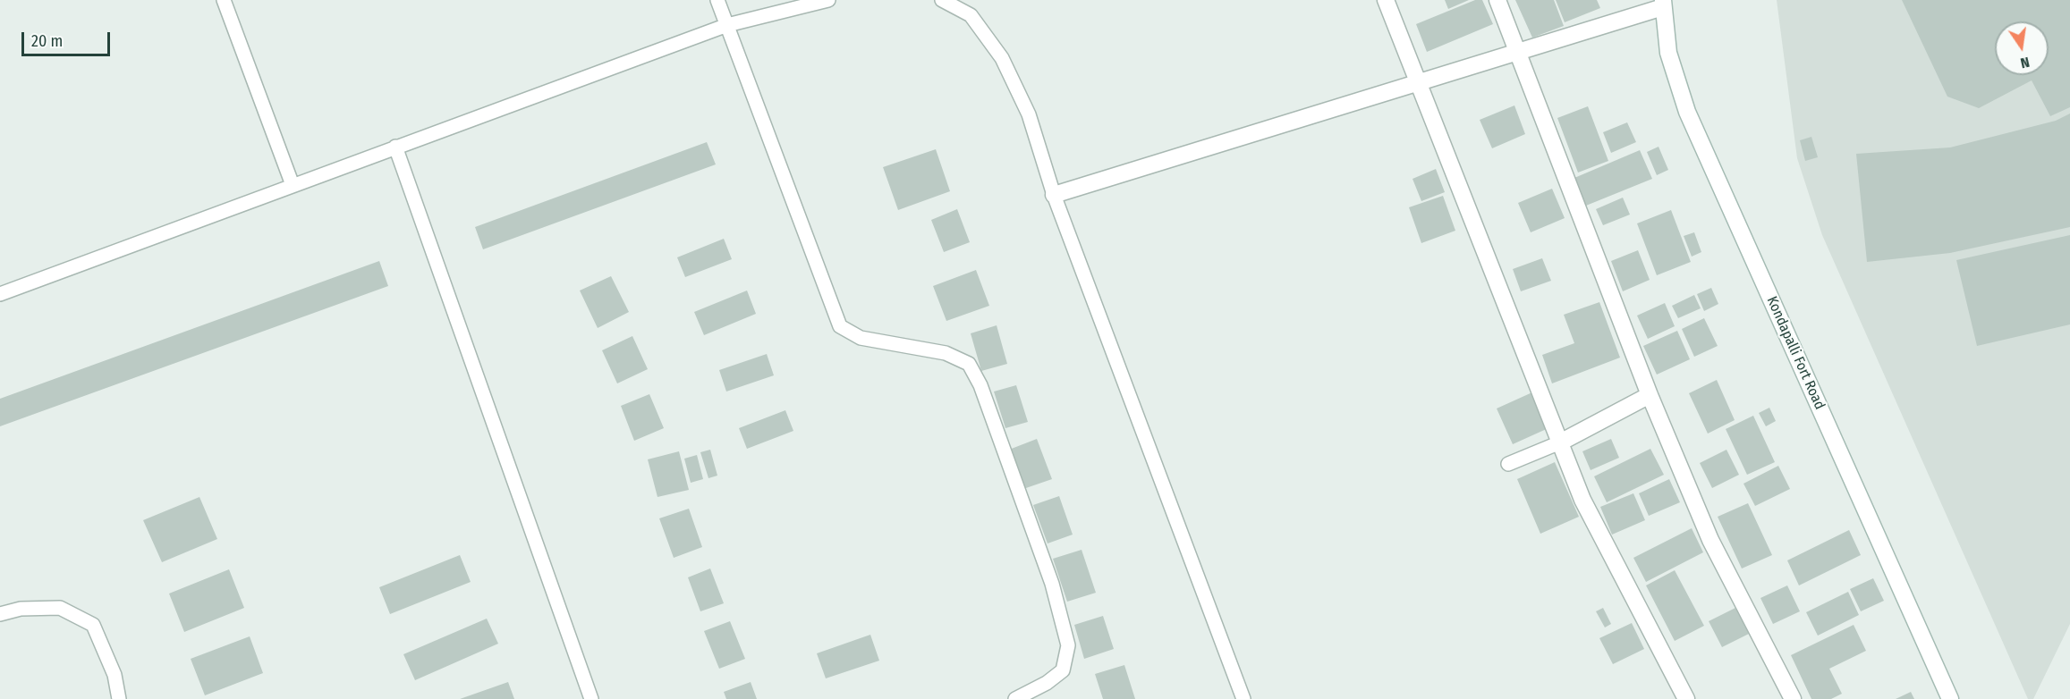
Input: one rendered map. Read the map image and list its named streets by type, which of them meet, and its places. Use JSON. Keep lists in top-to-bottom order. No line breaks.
{"streets":{"street":["Kondapalli Fort Road"]},"scale_bar":"20 m","north":"bottom"}
